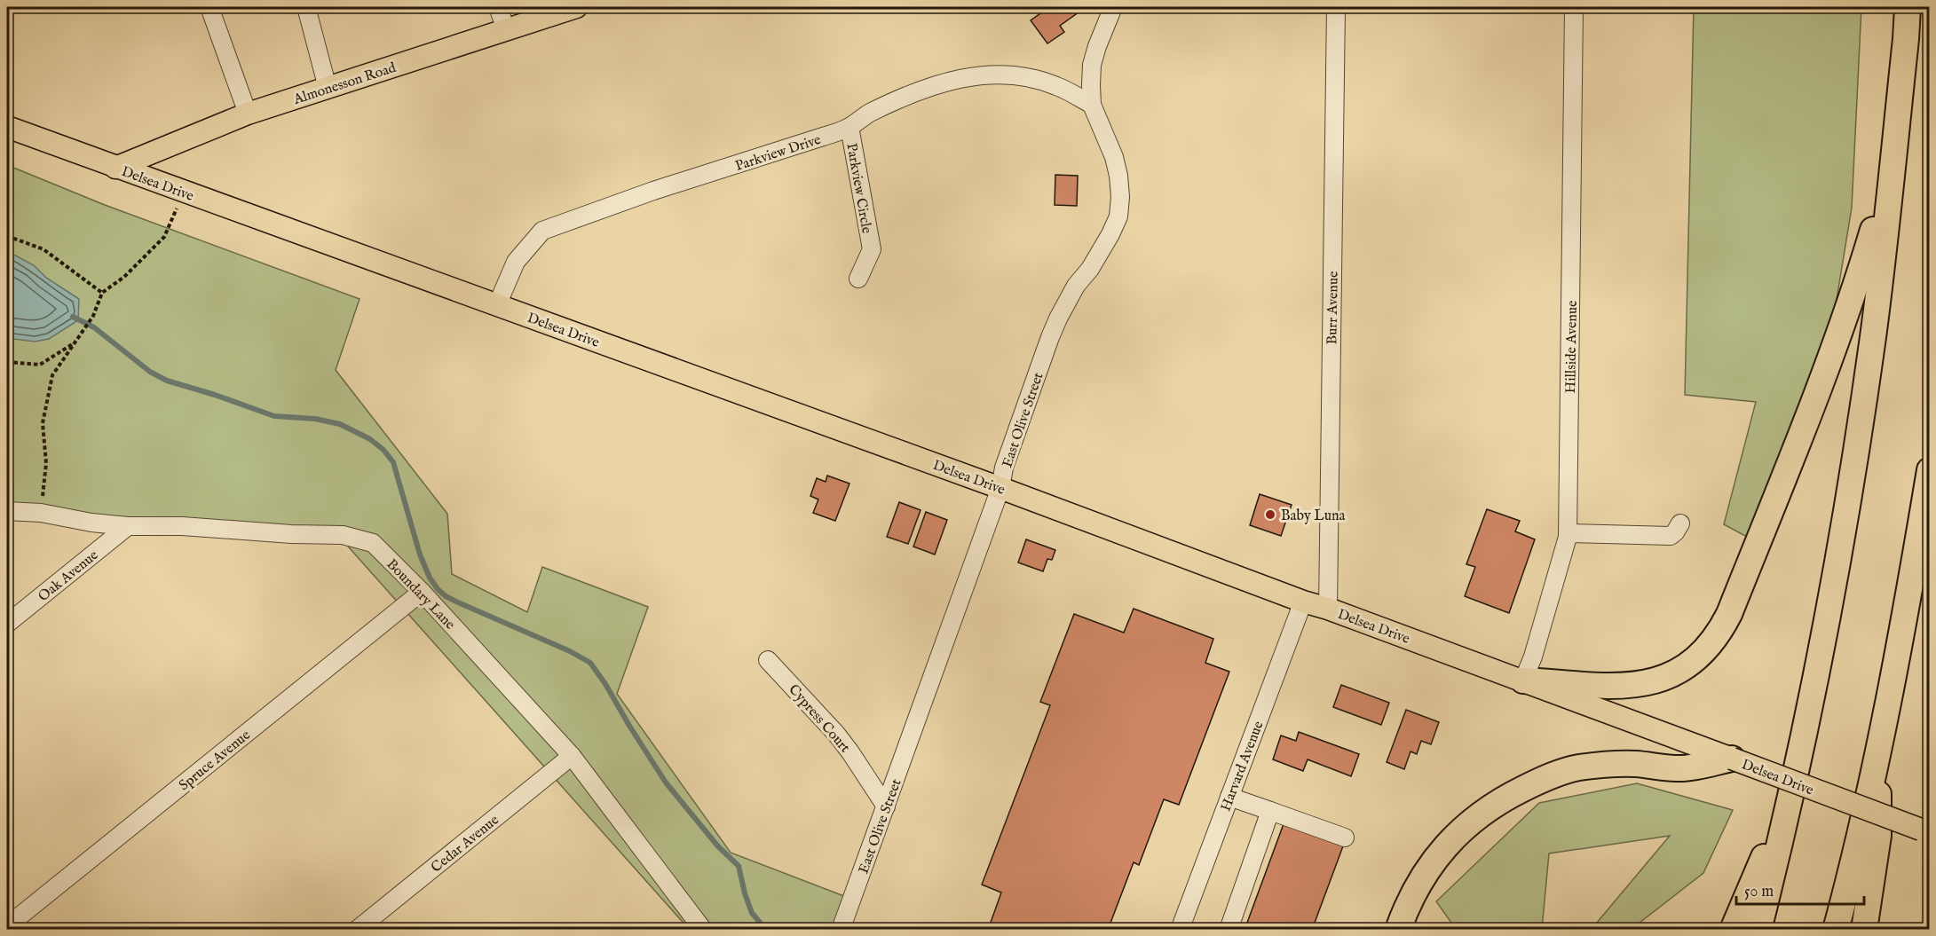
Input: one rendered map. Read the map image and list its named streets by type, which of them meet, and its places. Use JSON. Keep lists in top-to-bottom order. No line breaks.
{"streets":{"main road":["Almonesson Road","Delsea Drive"],"street":["Parkview Drive","Parkview Circle","Burr Avenue","Hillside Avenue","East Olive Street","Oak Avenue","Boundary Lane","Cypress Court","Spruce Avenue","Harvard Avenue","Cedar Avenue"]},"crossings":[["Almonesson Road","Delsea Drive"],["Parkview Drive","Delsea Drive"],["Parkview Drive","Parkview Circle"],["Parkview Drive","East Olive Street"],["Delsea Drive","Burr Avenue"],["Delsea Drive","Hillside Avenue"],["Delsea Drive","East Olive Street"],["Delsea Drive","Harvard Avenue"],["East Olive Street","Cypress Court"],["Oak Avenue","Boundary Lane"],["Boundary Lane","Spruce Avenue"],["Boundary Lane","Cedar Avenue"]],"places":["Baby Luna"],"scale_bar":"50 m"}
